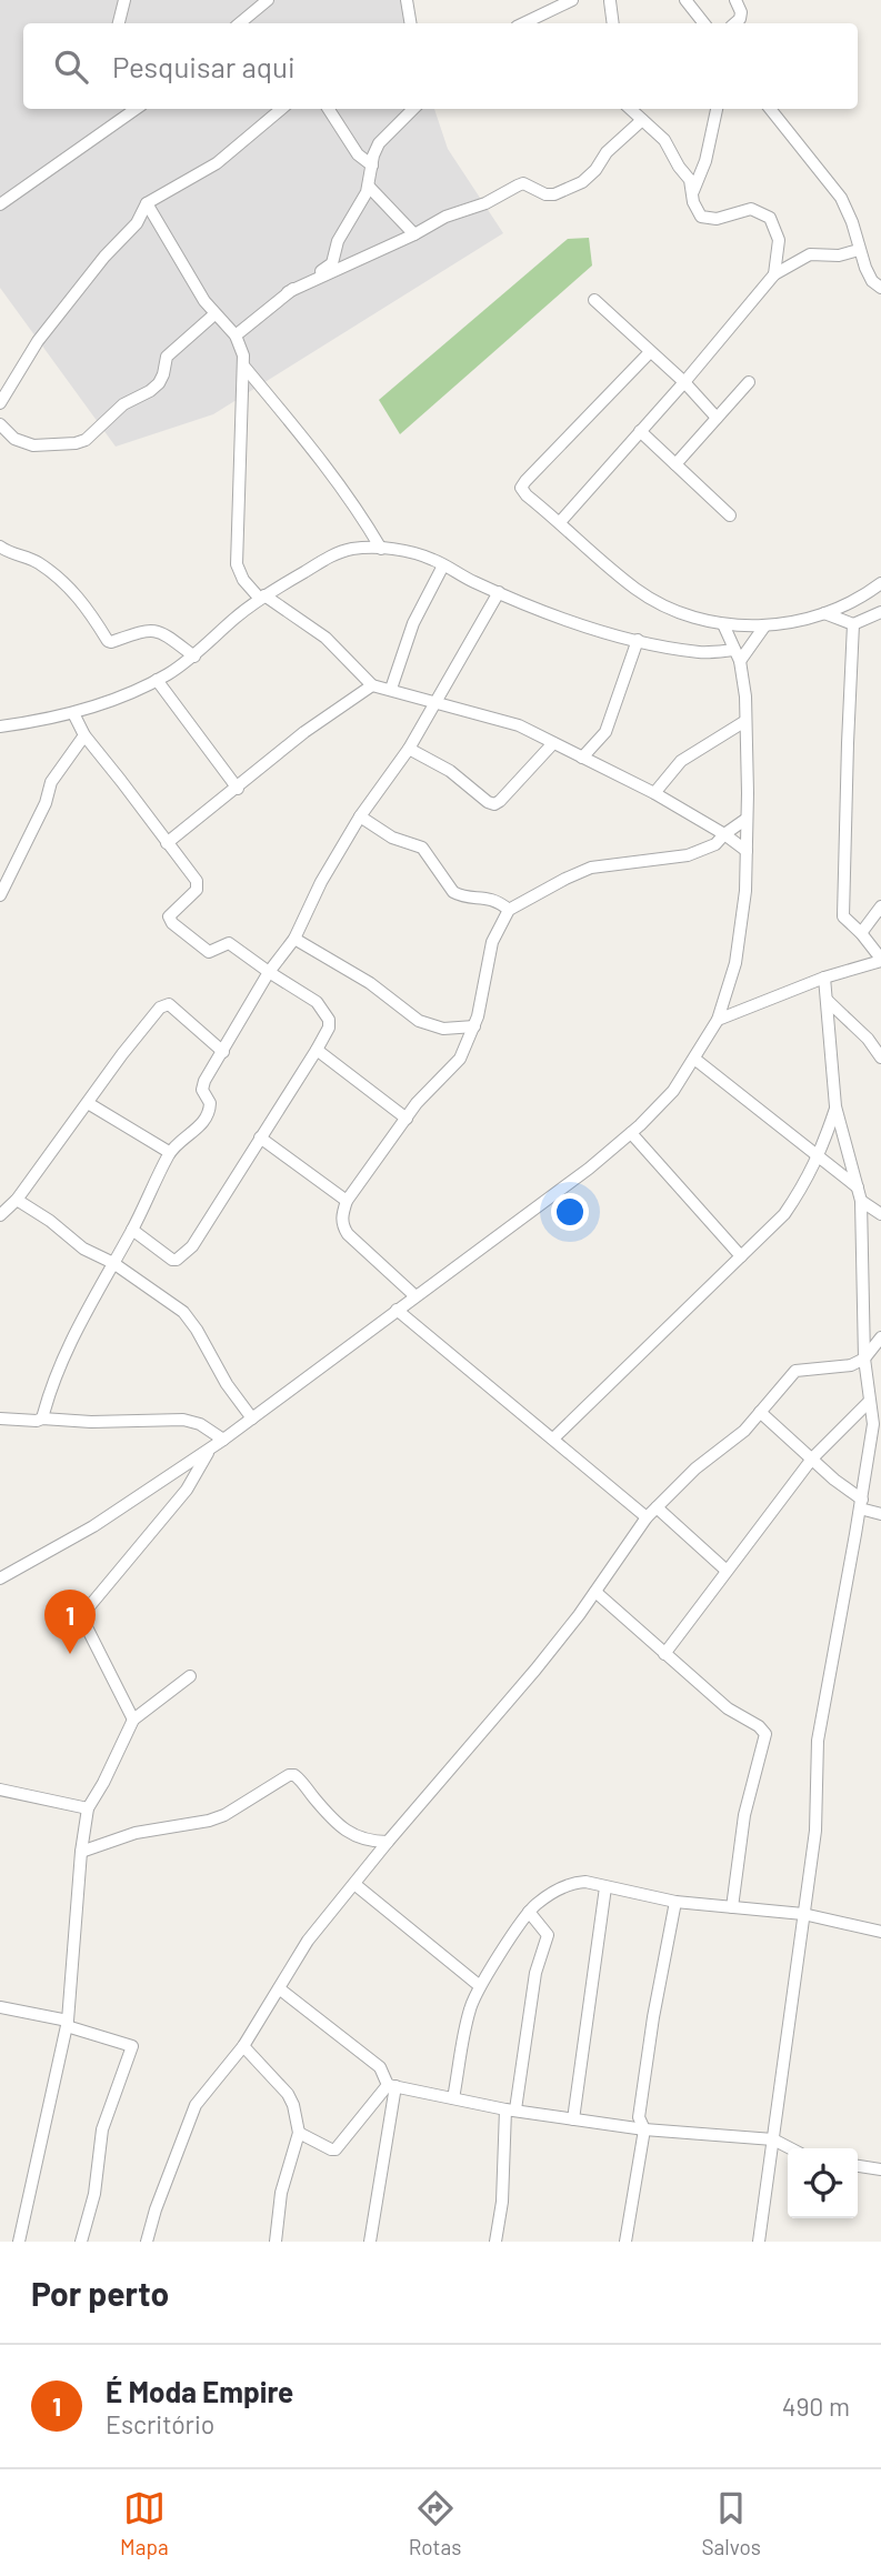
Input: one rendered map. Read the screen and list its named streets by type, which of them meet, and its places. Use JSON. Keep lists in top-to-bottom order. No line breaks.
{"page":{"search":"Pesquisar aqui","pins":"1","heading":"Por perto","list":[{"mark":"1","name":"É Moda Empire","note":"Escritório","value":"490 m"}],"nav":["Mapa","Rotas","Salvos"]}}
